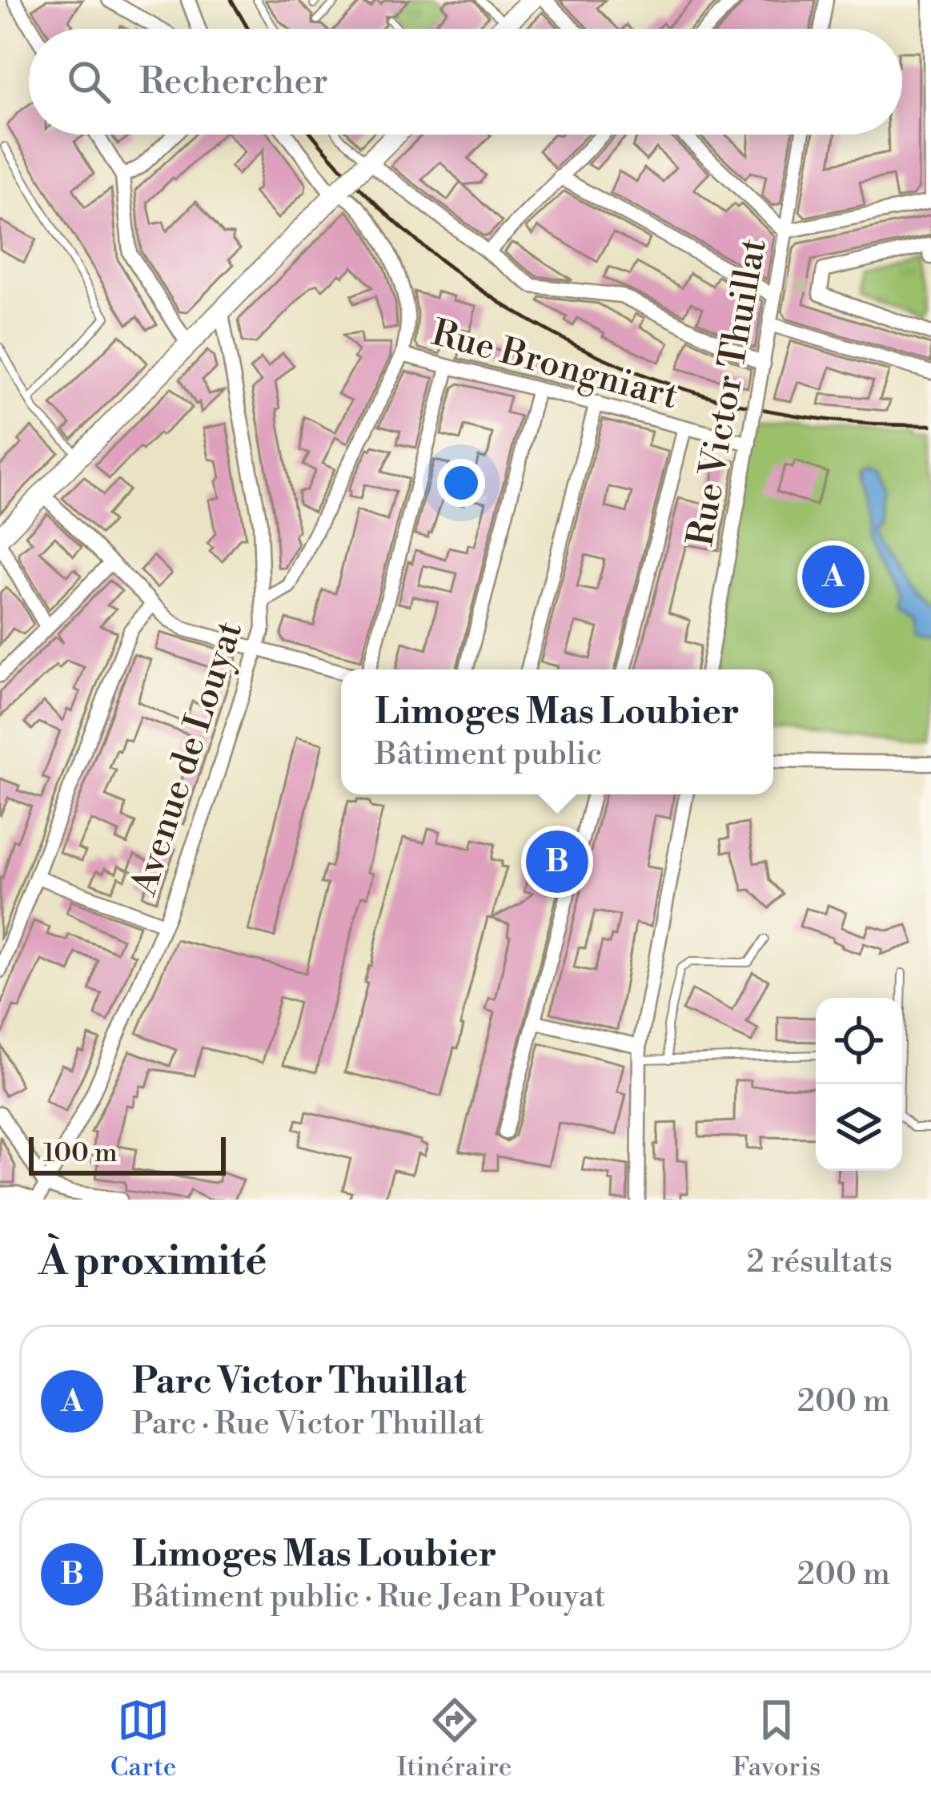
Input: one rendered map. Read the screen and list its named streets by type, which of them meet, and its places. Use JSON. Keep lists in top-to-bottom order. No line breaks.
{"streets":{"street":["Rue Brongniart","Rue Victor Thuillat","Avenue de Louyat"]},"crossings":[["Rue Brongniart","Rue Victor Thuillat"]],"scale_bar":"100 m","page":{"search":"Rechercher","pins":["A","B"],"popup":["Limoges Mas Loubier","Bâtiment public"],"scale":"100 m","heading":["À proximité","2 résultats"],"list":[{"mark":"A","name":"Parc Victor Thuillat","note":"Parc · Rue Victor Thuillat","value":"200 m"},{"mark":"B","name":"Limoges Mas Loubier","note":"Bâtiment public · Rue Jean Pouyat","value":"200 m"}],"nav":["Carte","Itinéraire","Favoris"]}}
